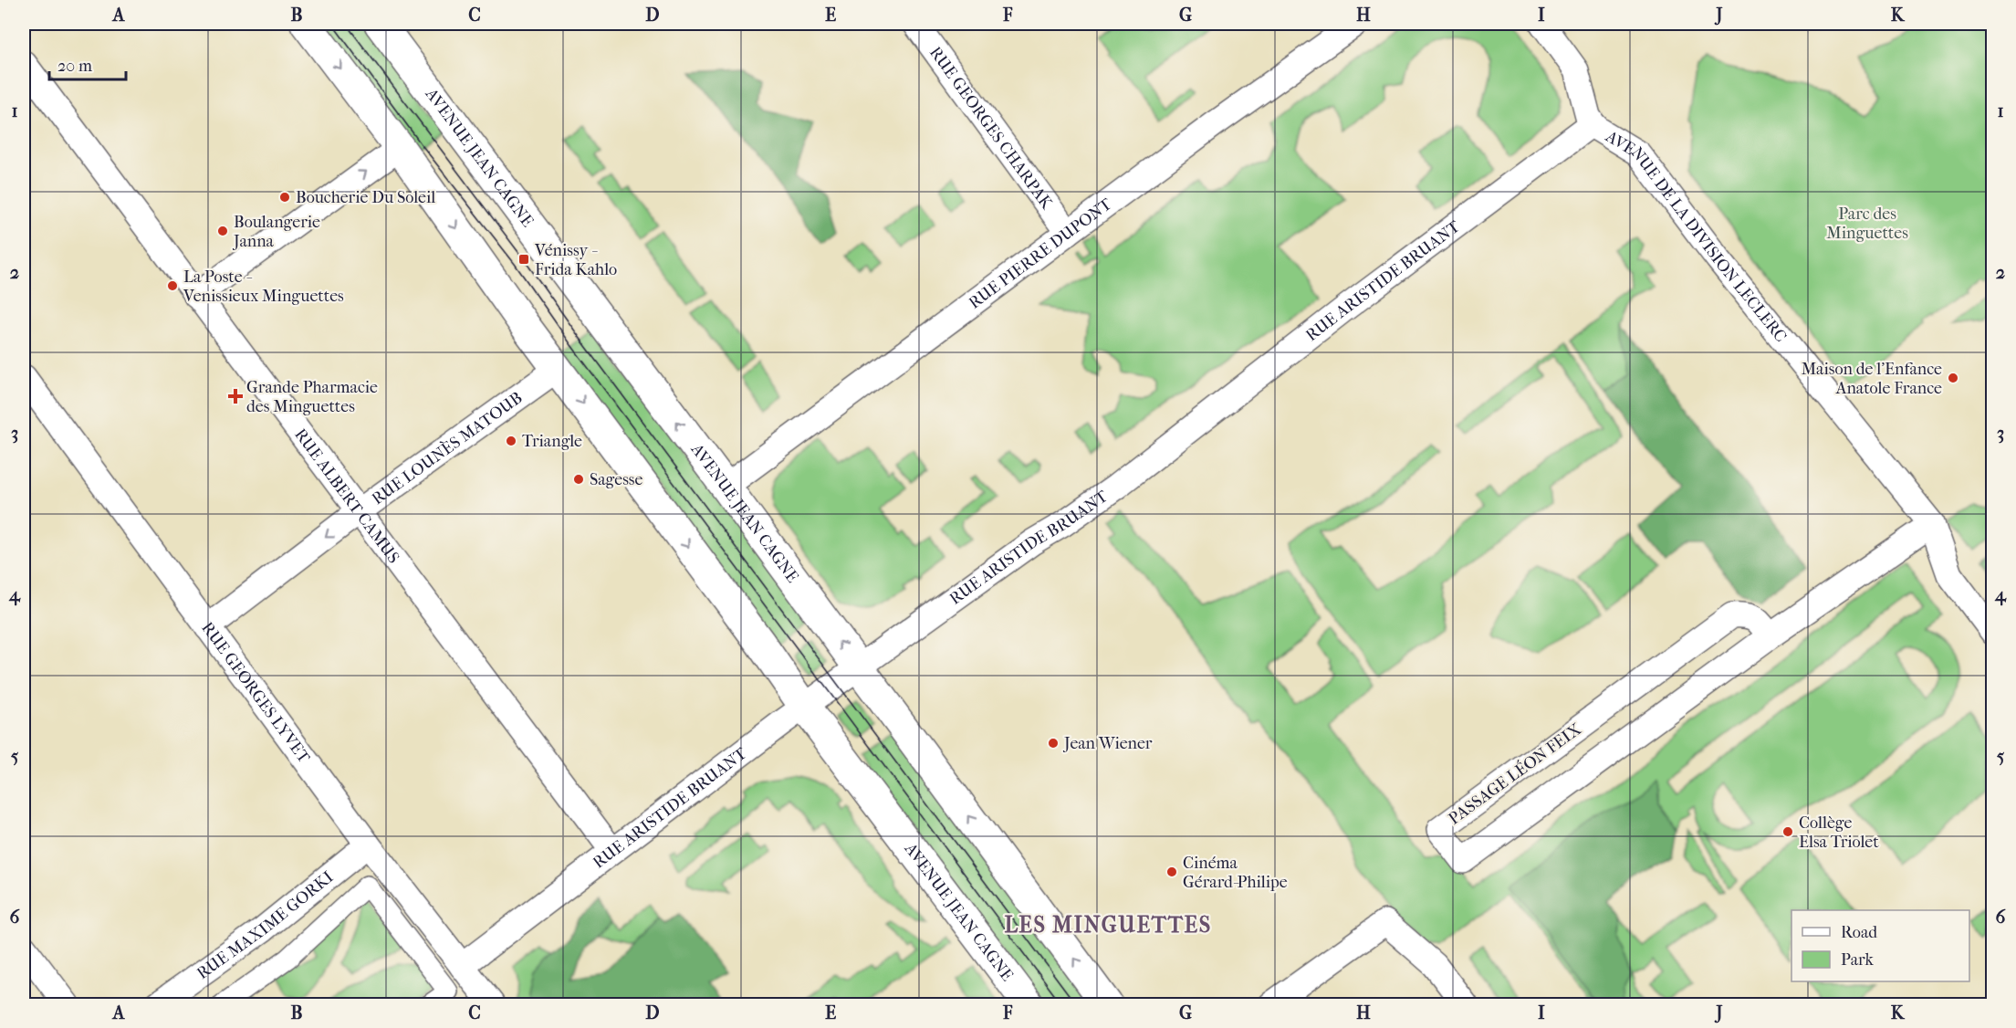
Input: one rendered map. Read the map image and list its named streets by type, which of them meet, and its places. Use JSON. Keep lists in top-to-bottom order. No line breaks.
{"streets":{"street":["RUE GEORGES CHARPAK","AVENUE JEAN CAGNE","AVENUE DE LA DIVISION LECLERC","RUE PIERRE DUPONT","RUE ARISTIDE BRUANT","RUE LOUNÈS MATOUB","RUE ALBERT CAMUS","RUE GEORGES LYVET","PASSAGE LÉON FEIX","RUE MAXIME GORKI"]},"crossings":[["RUE GEORGES CHARPAK","RUE PIERRE DUPONT"],["AVENUE JEAN CAGNE","RUE PIERRE DUPONT"],["AVENUE JEAN CAGNE","RUE ARISTIDE BRUANT"],["AVENUE JEAN CAGNE","RUE LOUNÈS MATOUB"],["AVENUE DE LA DIVISION LECLERC","RUE ARISTIDE BRUANT"],["AVENUE DE LA DIVISION LECLERC","PASSAGE LÉON FEIX"],["RUE ARISTIDE BRUANT","RUE ALBERT CAMUS"],["RUE ARISTIDE BRUANT","RUE GEORGES LYVET"],["RUE LOUNÈS MATOUB","RUE ALBERT CAMUS"],["RUE LOUNÈS MATOUB","RUE GEORGES LYVET"],["RUE GEORGES LYVET","RUE MAXIME GORKI"]],"one_way":["RUE LOUNÈS MATOUB"],"districts":["LES MINGUETTES"],"parks":["Parc des Minguettes"],"places":{"other":["Boucherie Du Soleil","Boulangerie Janna","La Poste - Venissieux Minguettes","Maison de l'Enfance Anatole France","Triangle","Sagesse","Jean Wiener","Collège Elsa Triolet","Cinéma Gérard-Philipe"],"transit":["Vénissy - Frida Kahlo"],"health":["Grande Pharmacie des Minguettes"]},"legend":["Road","Park"],"scale_bar":"20 m","grid":{"columns":["A","B","C","D","E","F","G","H","I","J","K"],"rows":["1","2","3","4","5","6"]}}
